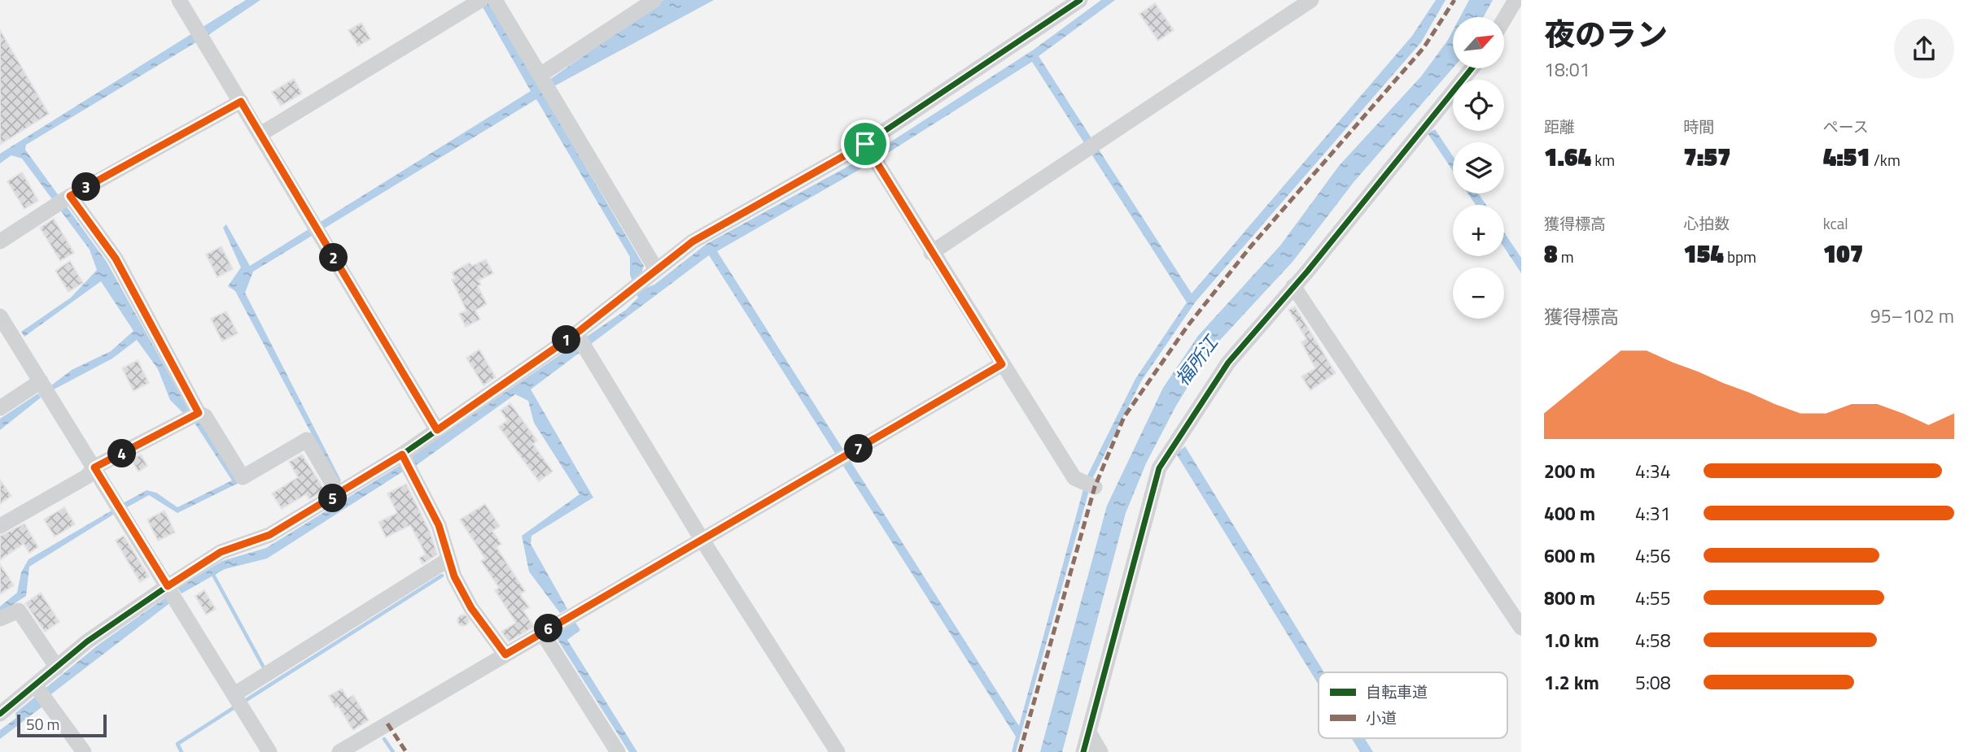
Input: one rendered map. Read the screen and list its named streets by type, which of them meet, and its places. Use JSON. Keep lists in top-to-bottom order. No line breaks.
{"water":["福所江"],"legend":["自転車道","小道"],"scale_bar":"50 m","north":"top right","page":{"heading":["夜のラン","18:01"],"map_buttons":["+","−"],"stats":[["距離","1.64 km"],["時間","7:57"],["ペース","4:51 /km"],["獲得標高","8 m"],["心拍数","154 bpm"],["kcal","107"]],"pins":["3","2","1","7","4","5","6"],"chart":["獲得標高","95–102 m"],"list":[{"name":"200 m","note":"4:34"},{"name":"400 m","note":"4:31"},{"name":"600 m","note":"4:56"},{"name":"800 m","note":"4:55"},{"name":"1.0 km","note":"4:58"},{"name":"1.2 km","note":"5:08"}],"scale":"50 m"}}
